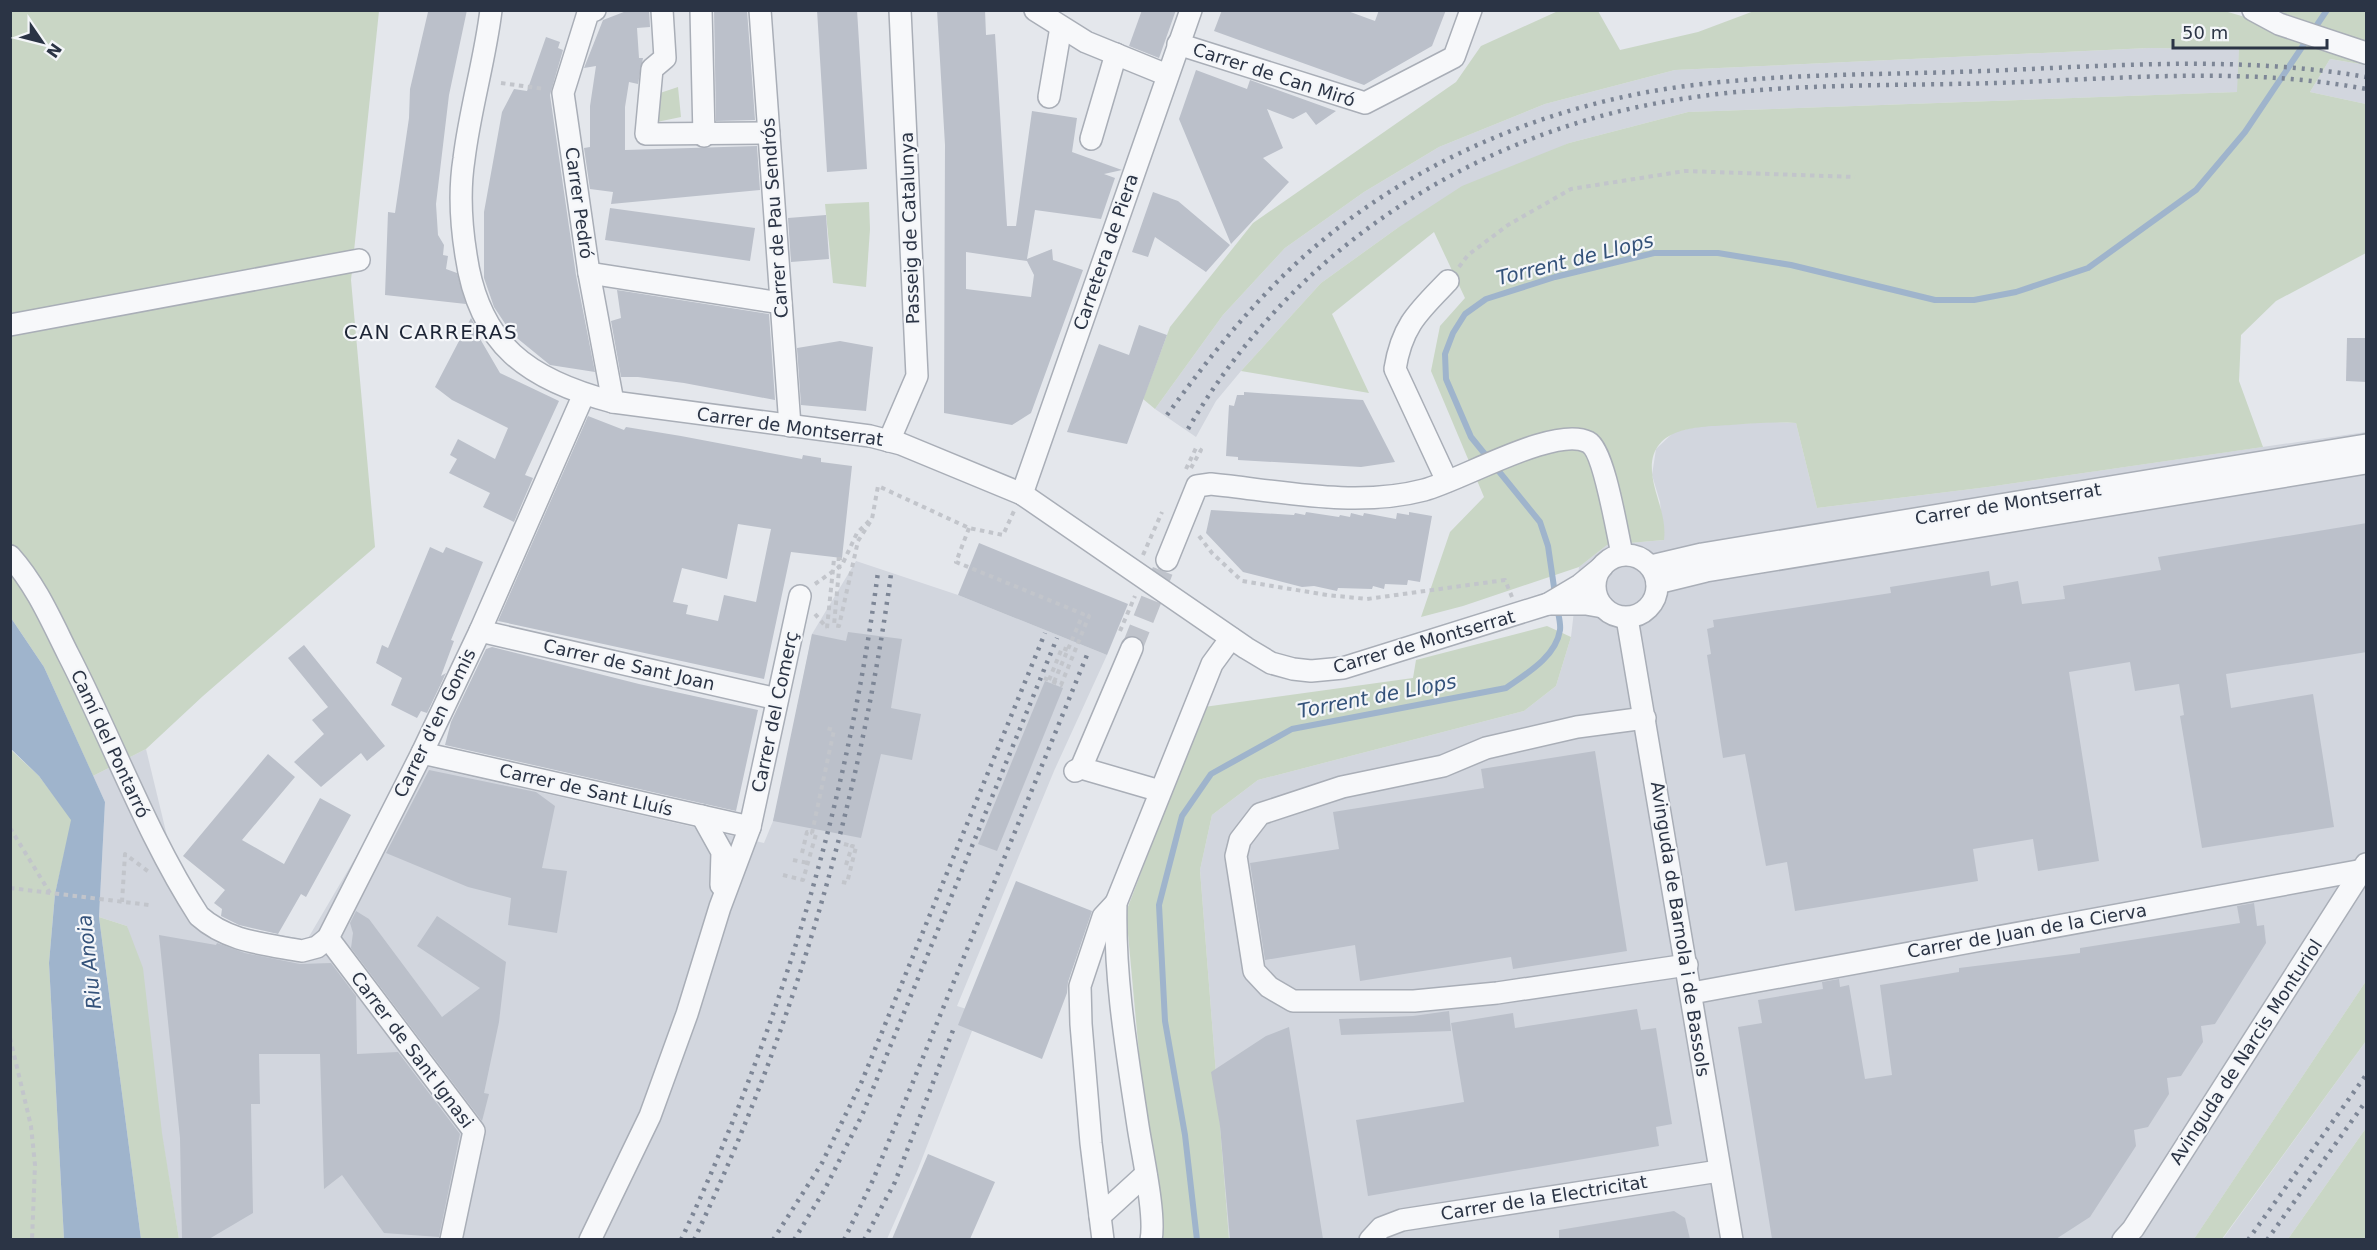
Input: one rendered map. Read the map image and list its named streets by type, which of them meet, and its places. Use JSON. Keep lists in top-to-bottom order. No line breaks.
{"streets":{"street":["Carrer de Can Miró","Carrer Pedró","Carrer de Pau Sendrós","Passeig de Catalunya","Carretera de Piera","Carrer de Montserrat","Carrer de Sant Joan","Carrer del Comerç","Carrer d'en Gomis","Camí del Pontarró","Carrer de Sant Lluís","Avinguda de Barnola i de Bassols","Carrer de Juan de la Cierva","Carrer de Sant Ignasi","Avinguda de Narcis Monturiol","Carrer de la Electricitat"]},"crossings":[["Carrer de Can Miró","Carretera de Piera"],["Carrer Pedró","Carrer de Montserrat"],["Carrer de Pau Sendrós","Carrer de Montserrat"],["Passeig de Catalunya","Carrer de Montserrat"],["Carretera de Piera","Carrer de Montserrat"],["Carrer de Montserrat","Carrer d'en Gomis"],["Carrer de Montserrat","Avinguda de Barnola i de Bassols"],["Carrer de Sant Joan","Carrer del Comerç"],["Carrer de Sant Joan","Carrer d'en Gomis"],["Carrer del Comerç","Carrer de Sant Lluís"],["Carrer d'en Gomis","Camí del Pontarró"],["Carrer d'en Gomis","Carrer de Sant Lluís"],["Carrer d'en Gomis","Carrer de Sant Ignasi"],["Camí del Pontarró","Carrer de Sant Ignasi"],["Avinguda de Barnola i de Bassols","Carrer de Juan de la Cierva"],["Avinguda de Barnola i de Bassols","Carrer de la Electricitat"],["Carrer de Juan de la Cierva","Avinguda de Narcis Monturiol"]],"districts":["CAN CARRERAS"],"water":["Torrent de Llops","Riu Anoia"],"scale_bar":"50 m","north":"bottom right"}
